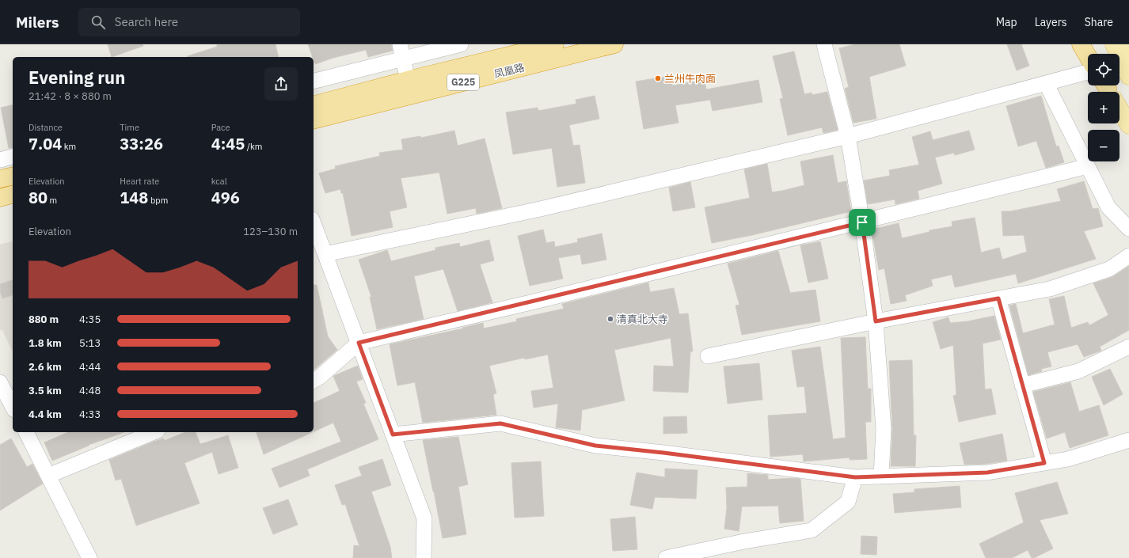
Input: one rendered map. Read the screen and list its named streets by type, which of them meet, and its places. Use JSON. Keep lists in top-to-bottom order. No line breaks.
{"streets":{"highway":["凤凰路","G225"]},"places":["兰州牛肉面","清真北大寺"],"page":{"header":"Milers","search":"Search here","nav":["Map","Layers","Share"],"map_buttons":["+","−"],"heading":["Evening run","21:42 · 8 × 880 m"],"stats":[["Distance","7.04 km"],["Time","33:26"],["Pace","4:45 /km"],["Elevation","80 m"],["Heart rate","148 bpm"],["kcal","496"]],"chart":["Elevation","123–130 m"],"list":[{"name":"880 m","note":"4:35"},{"name":"1.8 km","note":"5:13"},{"name":"2.6 km","note":"4:44"},{"name":"3.5 km","note":"4:48"},{"name":"4.4 km","note":"4:33"}]}}
